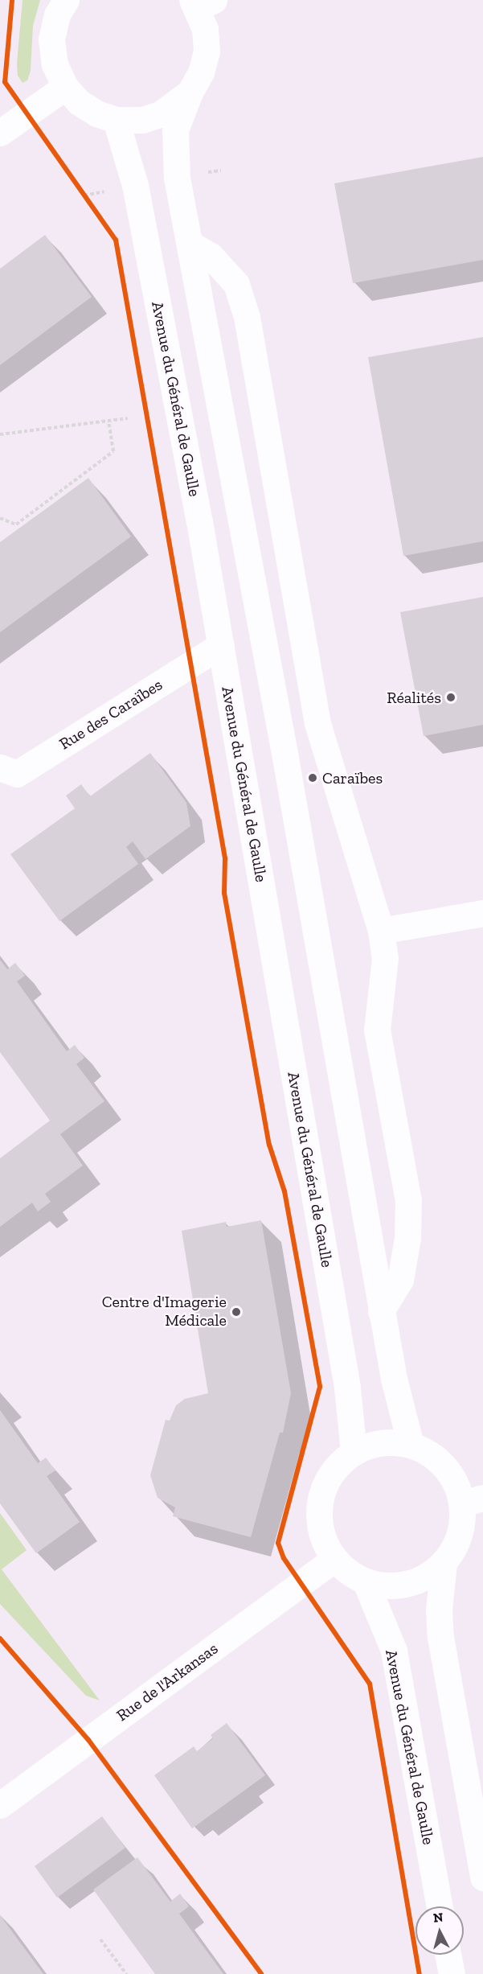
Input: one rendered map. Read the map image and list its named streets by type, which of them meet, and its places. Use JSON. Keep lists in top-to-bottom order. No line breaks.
{"streets":{"main road":["Avenue du Général de Gaulle","Rue des Caraïbes","Rue de l'Arkansas"]},"crossings":[["Avenue du Général de Gaulle","Rue des Caraïbes"],["Avenue du Général de Gaulle","Rue de l'Arkansas"]],"places":["Réalités","Caraïbes","Centre d'Imagerie Médicale"],"north":"top"}
